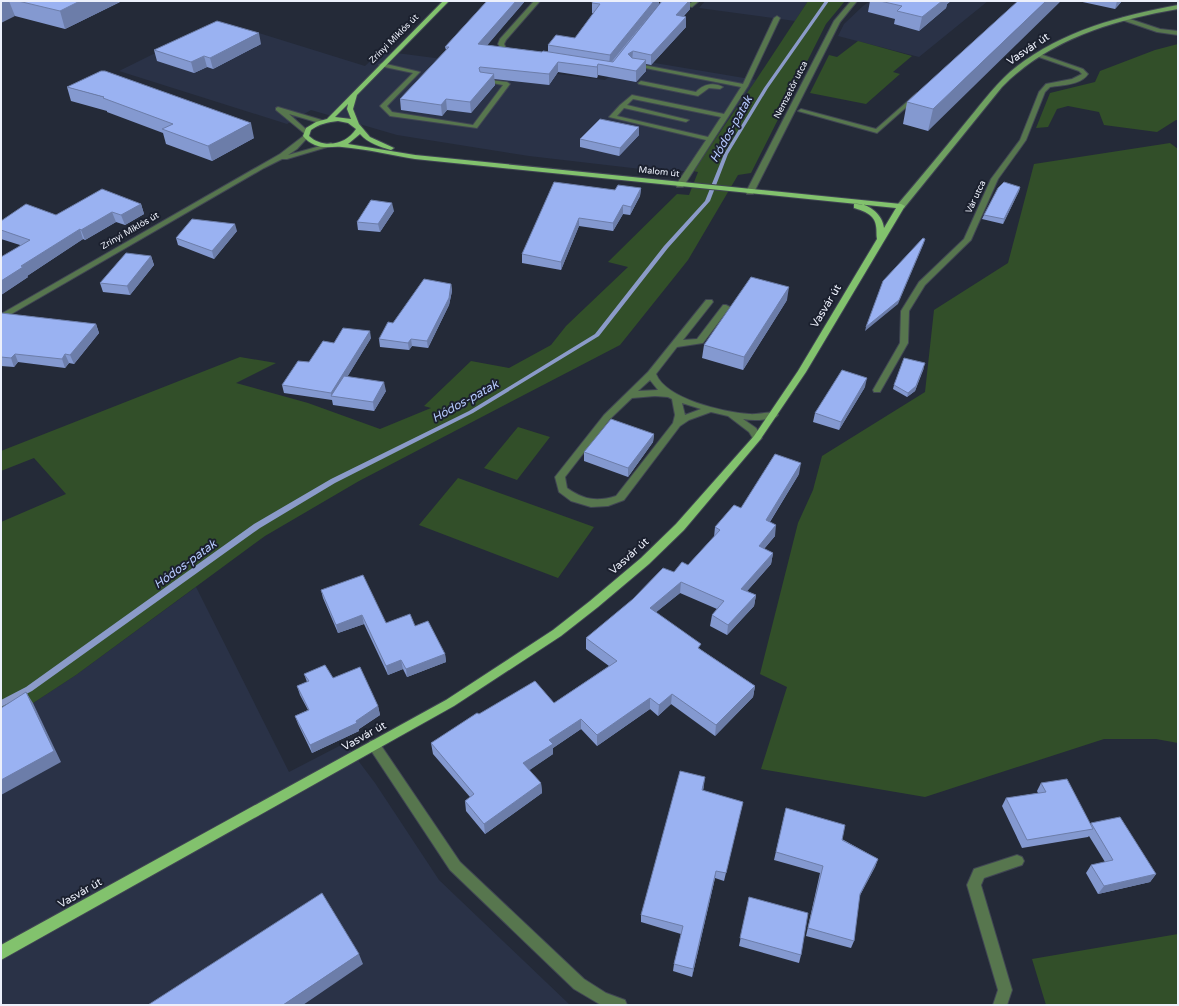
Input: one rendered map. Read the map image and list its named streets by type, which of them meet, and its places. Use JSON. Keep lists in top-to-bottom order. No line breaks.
{"streets":{"main road":["Zrínyi Miklós út","Vasvár út","Malom út"],"street":["Nemzetőr utca","Vár utca"]},"crossings":[["Zrínyi Miklós út","Malom út"],["Vasvár út","Malom út"],["Vasvár út","Vár utca"],["Nemzetőr utca","Malom út"]],"water":["Hódos-patak"]}
